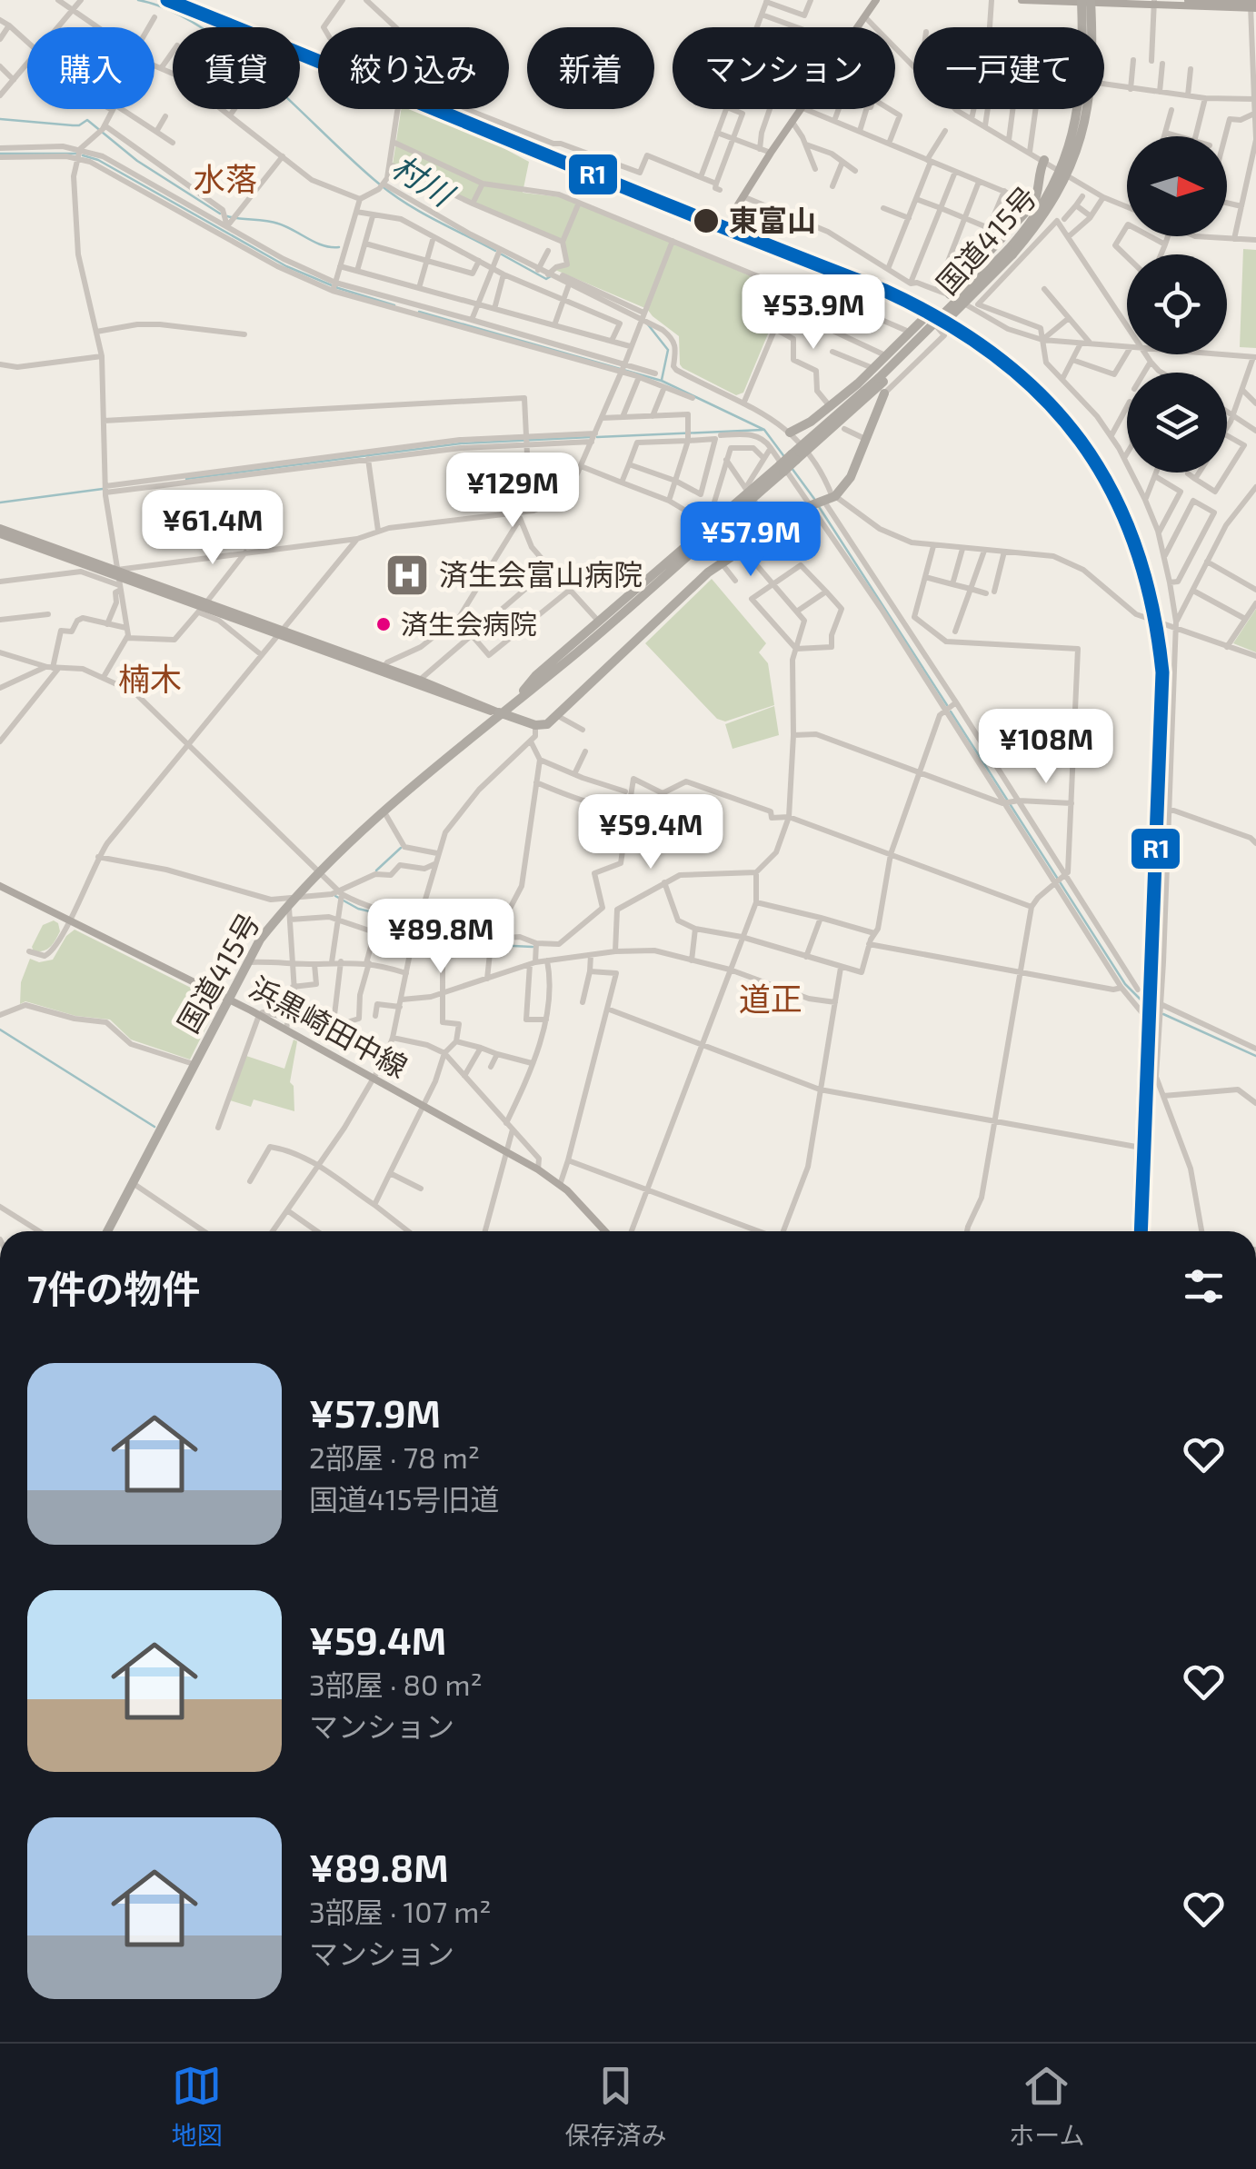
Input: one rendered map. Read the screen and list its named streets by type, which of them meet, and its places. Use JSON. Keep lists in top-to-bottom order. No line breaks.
{"streets":{"highway":["国道415号"],"main road":["浜黒崎田中線"]},"crossings":[["国道415号","浜黒崎田中線"]],"districts":["水落","楠木","道正"],"water":["村川"],"places":{"other":["東富山","済生会病院"],"hospital":["済生会富山病院"]},"lines":["transit line R1"],"north":"right","page":{"chip":["購入","賃貸","絞り込み","新着","マンション","一戸建て"],"price":["¥53.9M","¥129M","¥61.4M","¥57.9M","¥108M","¥59.4M","¥89.8M"],"heading":"7件の物件","list":[{"name":"¥57.9M","note":"2部屋 · 78 m² · 国道415号旧道"},{"name":"¥59.4M","note":"3部屋 · 80 m² · マンション"},{"name":"¥89.8M","note":"3部屋 · 107 m² · マンション"}],"tabs":["地図","保存済み","ホーム"]}}
